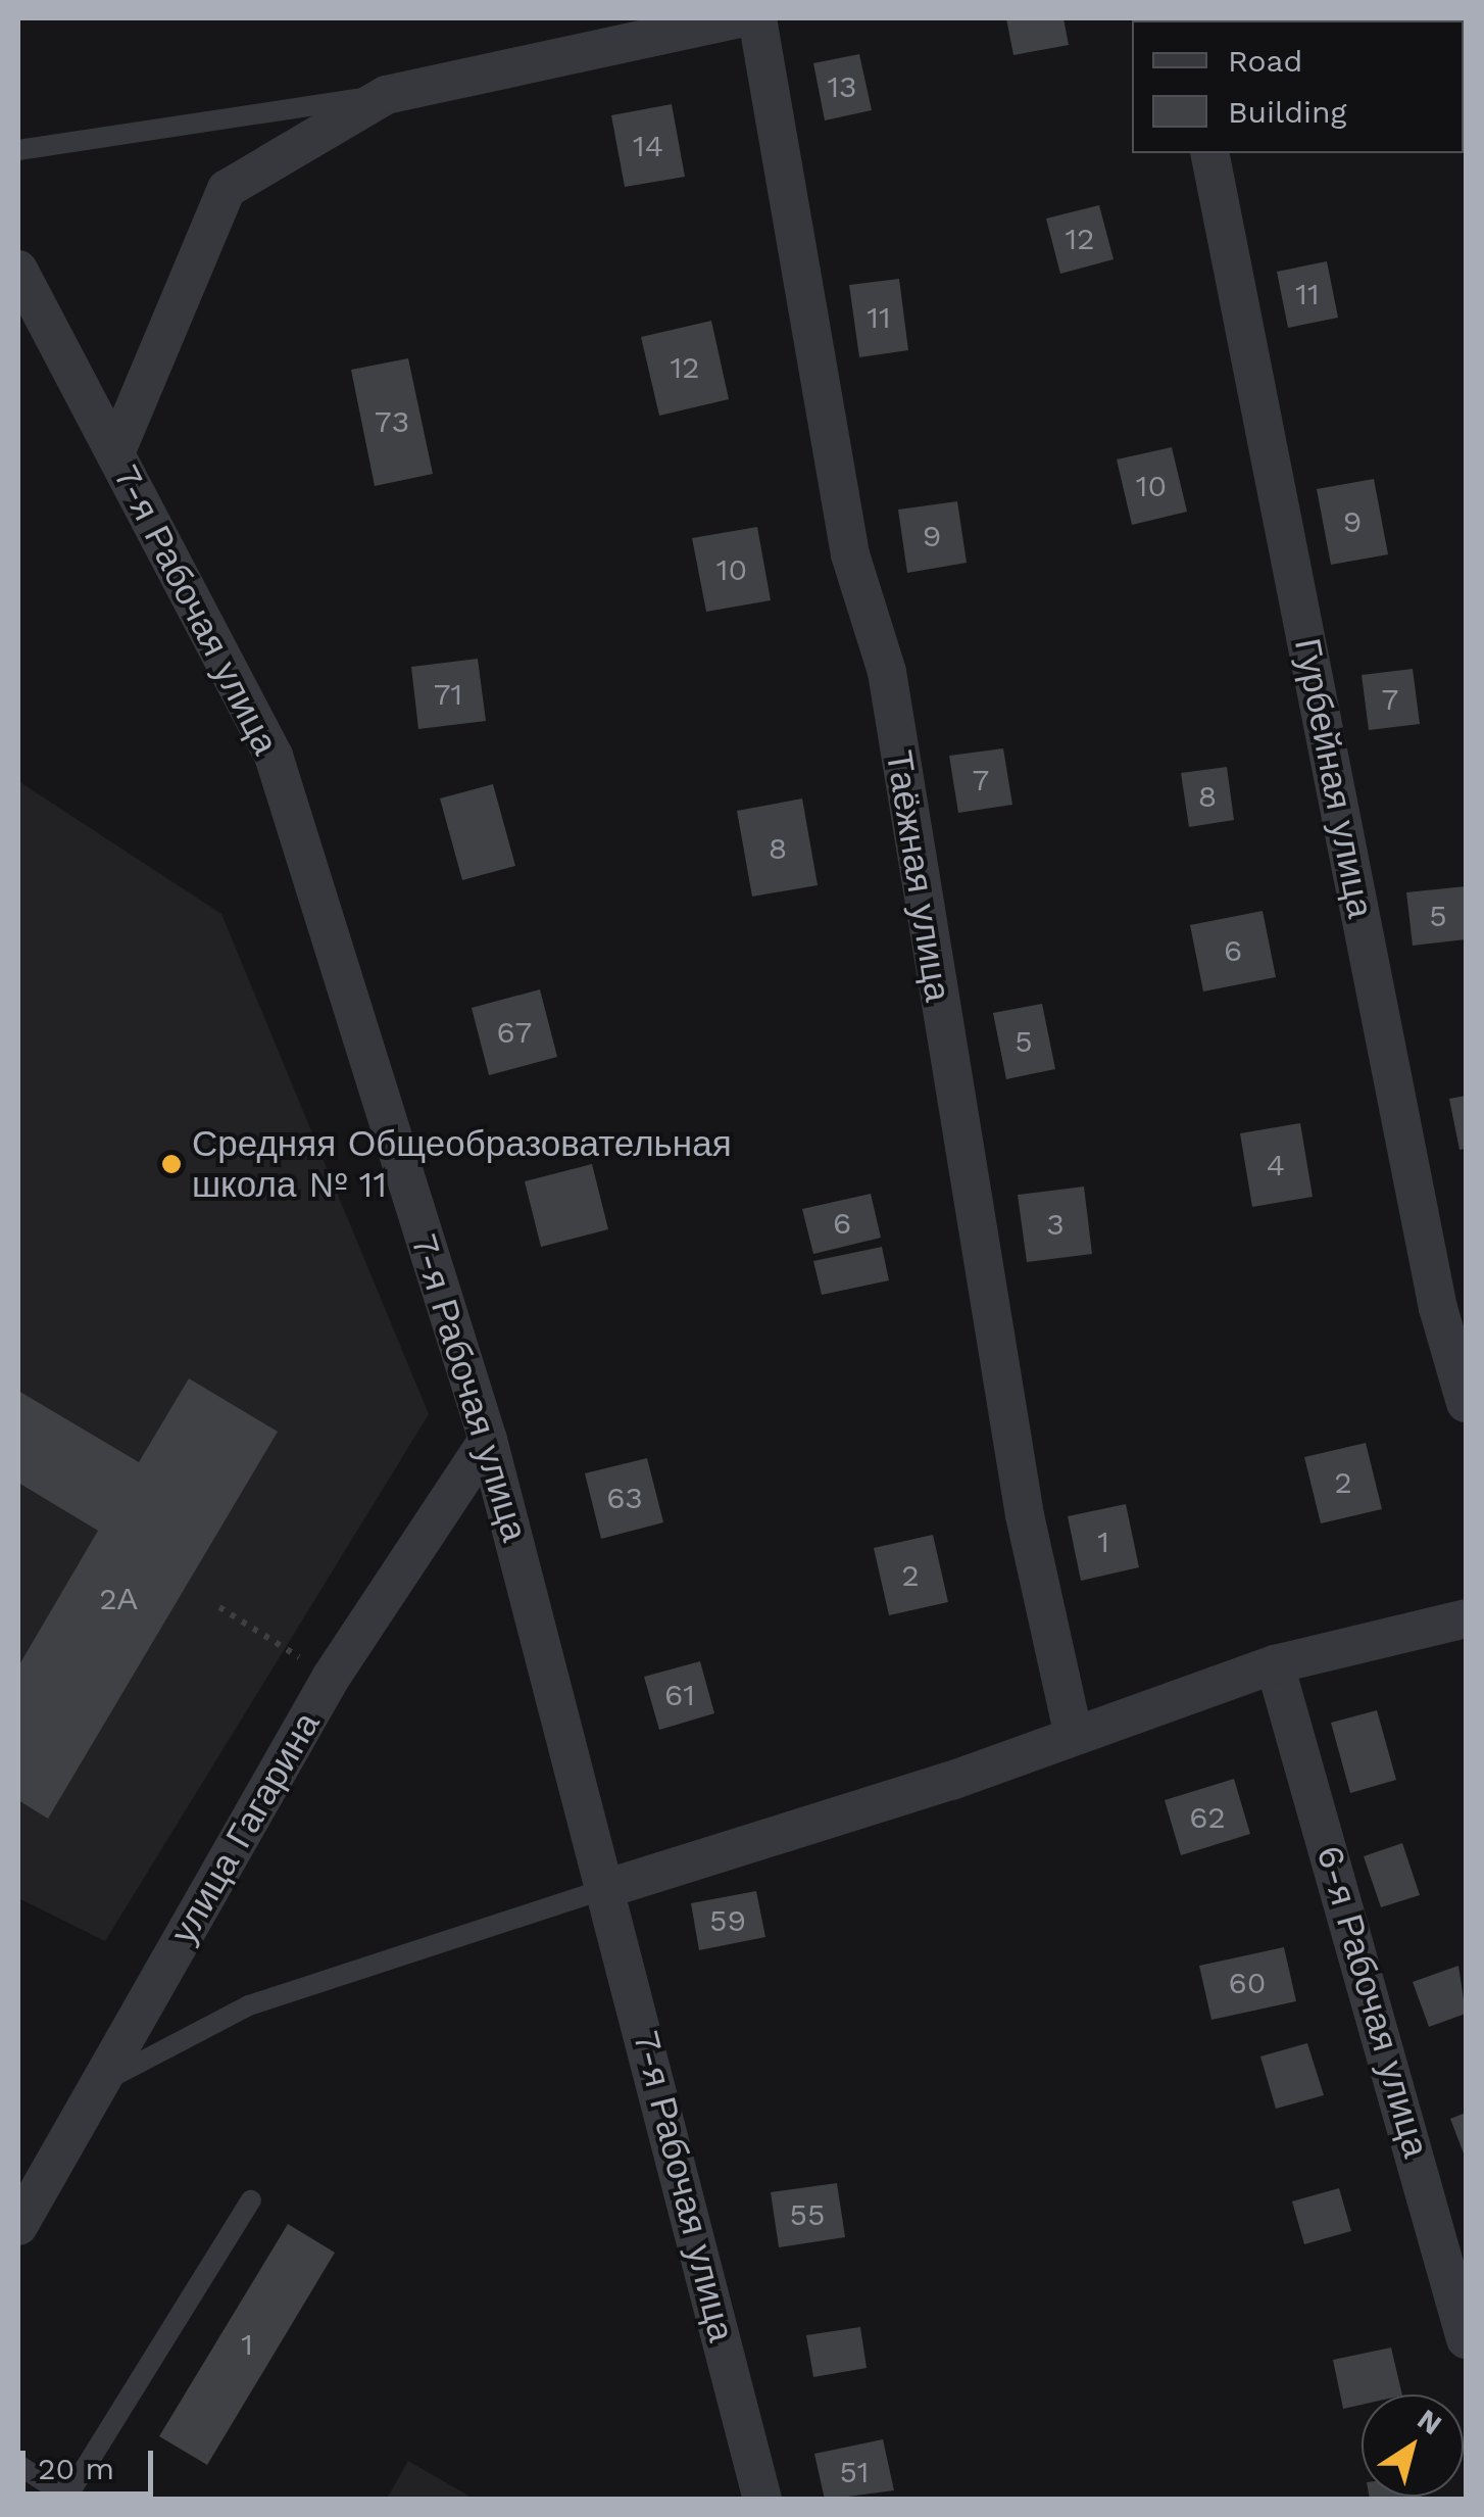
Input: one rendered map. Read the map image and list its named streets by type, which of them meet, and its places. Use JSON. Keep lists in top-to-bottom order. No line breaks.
{"streets":{"street":["7-я Рабочая улица","Гурбейная улица","Таёжная улица","улица Гагарина","6-я Рабочая улица"]},"crossings":[["7-я Рабочая улица","улица Гагарина"]],"places":["Средняя Общеобразовательная школа № 11"],"house_numbers":["13","14","12","11","11","12","73","10","9","9","10","71","7","7","8","8","5","6","67","5","4","6","3","2","63","1","2","2А","61","62","59","60","55","1","51"],"legend":["Road","Building"],"scale_bar":"20 m","north":"top right"}
